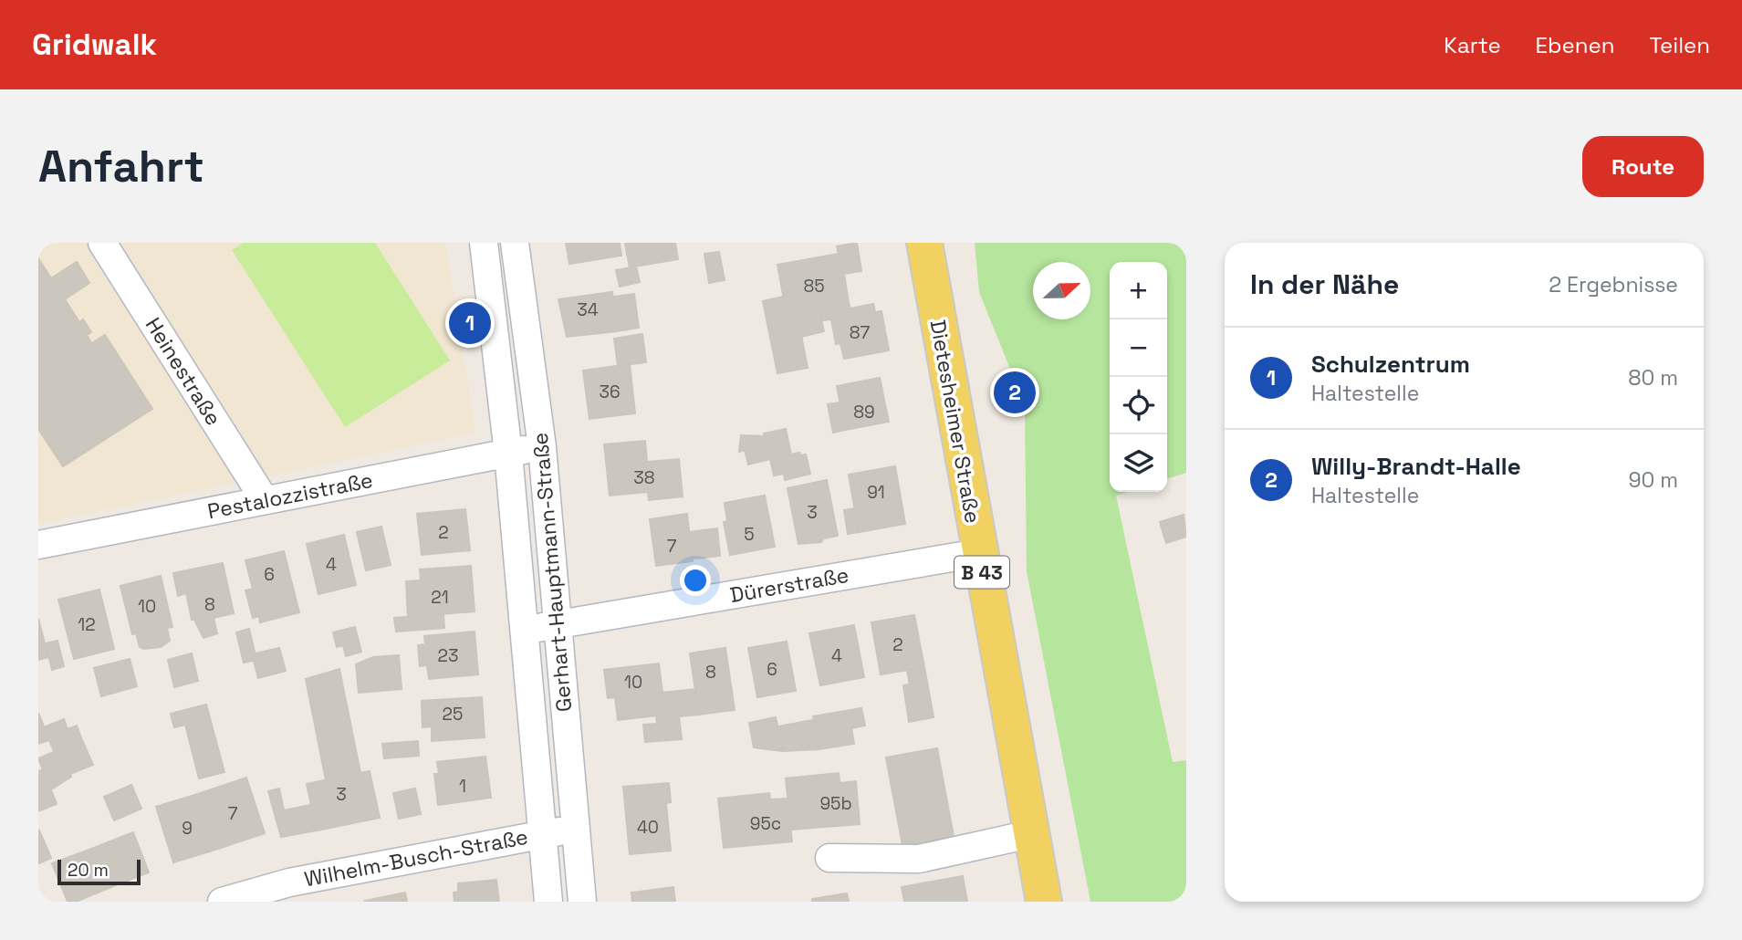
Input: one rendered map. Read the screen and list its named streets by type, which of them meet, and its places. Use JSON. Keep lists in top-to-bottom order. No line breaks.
{"streets":{"main road":["Dietesheimer Straße","B 43"],"street":["Heinestraße","Pestalozzistraße","Gerhart-Hauptmann-Straße","Dürerstraße","Wilhelm-Busch-Straße"]},"crossings":[["Heinestraße","Pestalozzistraße"],["Dietesheimer Straße","Dürerstraße"],["Pestalozzistraße","Gerhart-Hauptmann-Straße"],["Gerhart-Hauptmann-Straße","Dürerstraße"],["Gerhart-Hauptmann-Straße","Wilhelm-Busch-Straße"]],"house_numbers":["85","34","87","36","89","38","91","3","2","5","7","4","6","21","8","10","12","2","23","4","6","8","10","25","1","3","95b","7","95c","40","9"],"scale_bar":"20 m","north":"right","page":{"header":"Gridwalk","nav":["Karte","Ebenen","Teilen"],"buttons":"Route","title":"Anfahrt","heading":["In der Nähe","2 Ergebnisse"],"map_buttons":["+","−"],"pins":["1","2"],"list":[{"mark":"1","name":"Schulzentrum","note":"Haltestelle","value":"80 m"},{"mark":"2","name":"Willy-Brandt-Halle","note":"Haltestelle","value":"90 m"}],"scale":"20 m"}}
